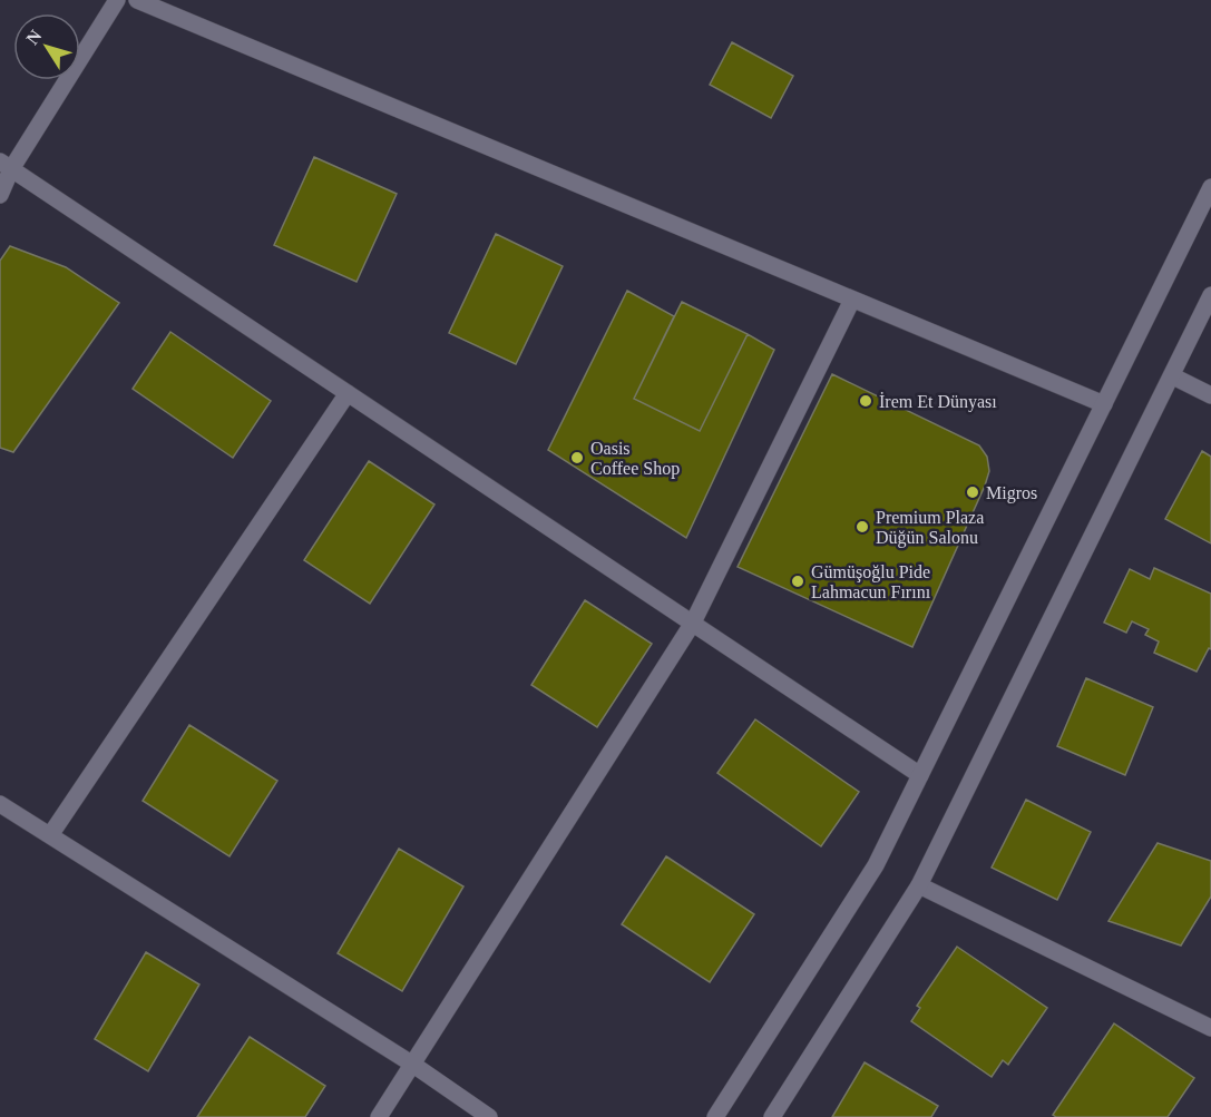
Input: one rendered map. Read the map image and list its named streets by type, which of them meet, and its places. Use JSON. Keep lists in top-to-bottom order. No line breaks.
{"places":["İrem Et Dünyası","Oasis Coffee Shop","Migros","Premium Plaza Düğün Salonu","Gümüşoğlu Pide Lahmacun Fırını"],"north":"top left"}
